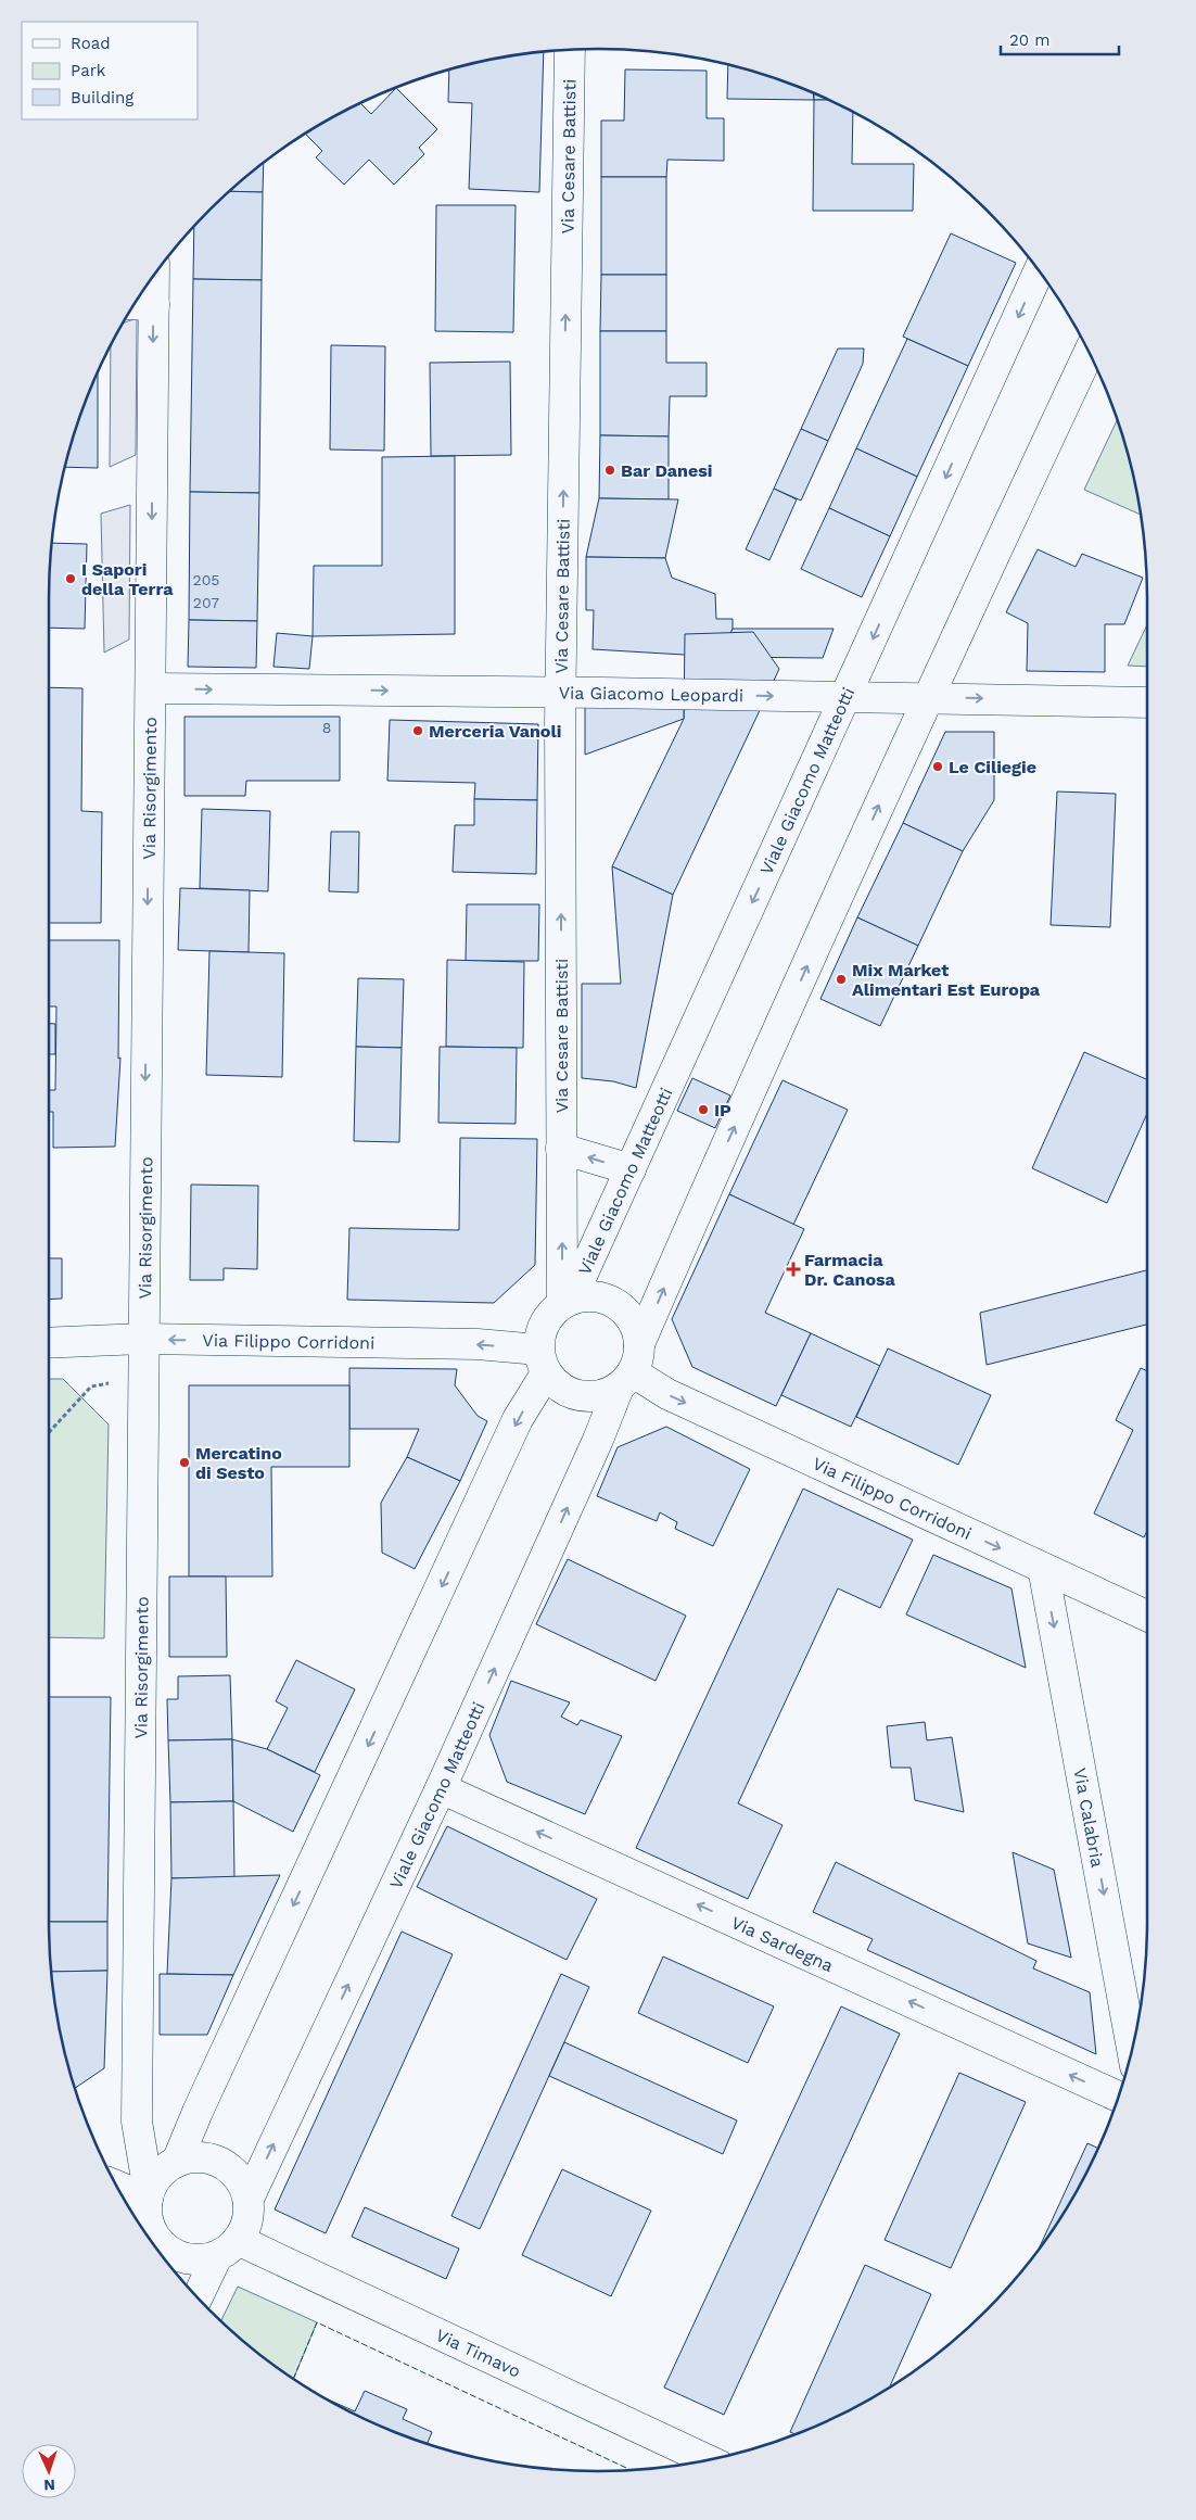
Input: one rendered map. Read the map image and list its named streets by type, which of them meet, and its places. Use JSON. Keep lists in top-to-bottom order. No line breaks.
{"streets":{"street":["Via Cesare Battisti","Via Giacomo Leopardi","Viale Giacomo Matteotti","Via Risorgimento","Via Filippo Corridoni","Via Calabria","Via Sardegna","Via Timavo"]},"crossings":[["Via Cesare Battisti","Via Giacomo Leopardi"],["Via Cesare Battisti","Viale Giacomo Matteotti"],["Via Cesare Battisti","Via Filippo Corridoni"],["Via Giacomo Leopardi","Viale Giacomo Matteotti"],["Via Giacomo Leopardi","Via Risorgimento"],["Viale Giacomo Matteotti","Via Risorgimento"],["Viale Giacomo Matteotti","Via Filippo Corridoni"],["Viale Giacomo Matteotti","Via Sardegna"],["Viale Giacomo Matteotti","Via Timavo"],["Via Risorgimento","Via Filippo Corridoni"],["Via Risorgimento","Via Timavo"],["Via Filippo Corridoni","Via Calabria"]],"one_way":["Via Cesare Battisti","Via Giacomo Leopardi","Via Risorgimento","Via Calabria","Via Sardegna"],"places":{"other":["Bar Danesi","I Sapori della Terra","Merceria Vanoli","Le Ciliegie","Mix Market Alimentari Est Europa","IP","Mercatino di Sesto"],"health":["Farmacia Dr. Canosa"]},"house_numbers":["205","207","8"],"legend":["Road","Park","Building"],"scale_bar":"20 m","north":"bottom"}
